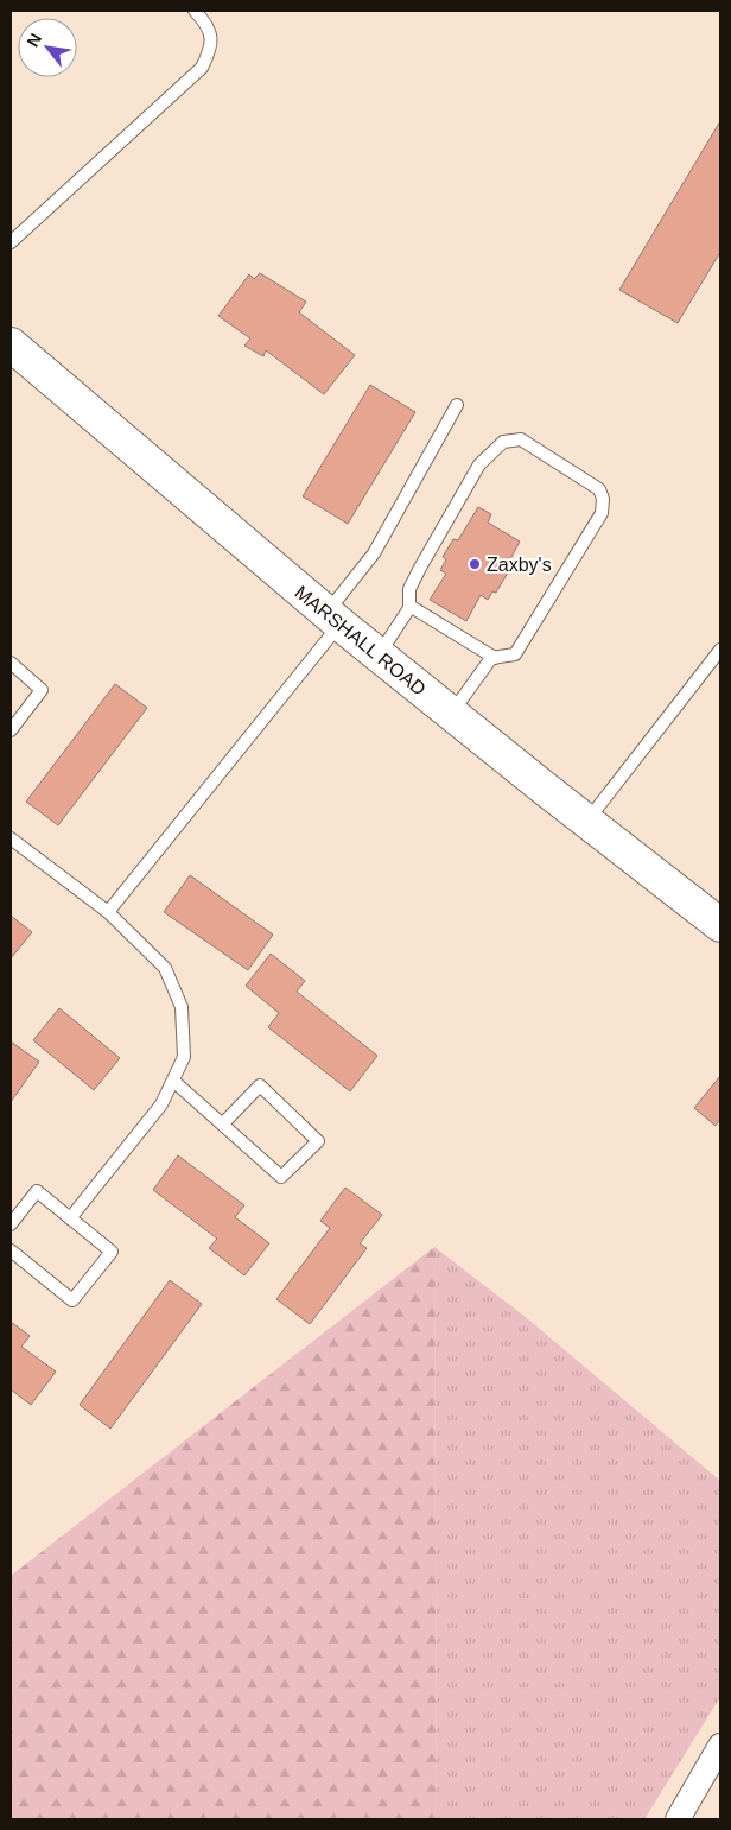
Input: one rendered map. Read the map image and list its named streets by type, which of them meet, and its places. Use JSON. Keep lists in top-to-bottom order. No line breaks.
{"streets":{"main road":["MARSHALL ROAD"]},"places":["Zaxby's"],"north":"top left"}
